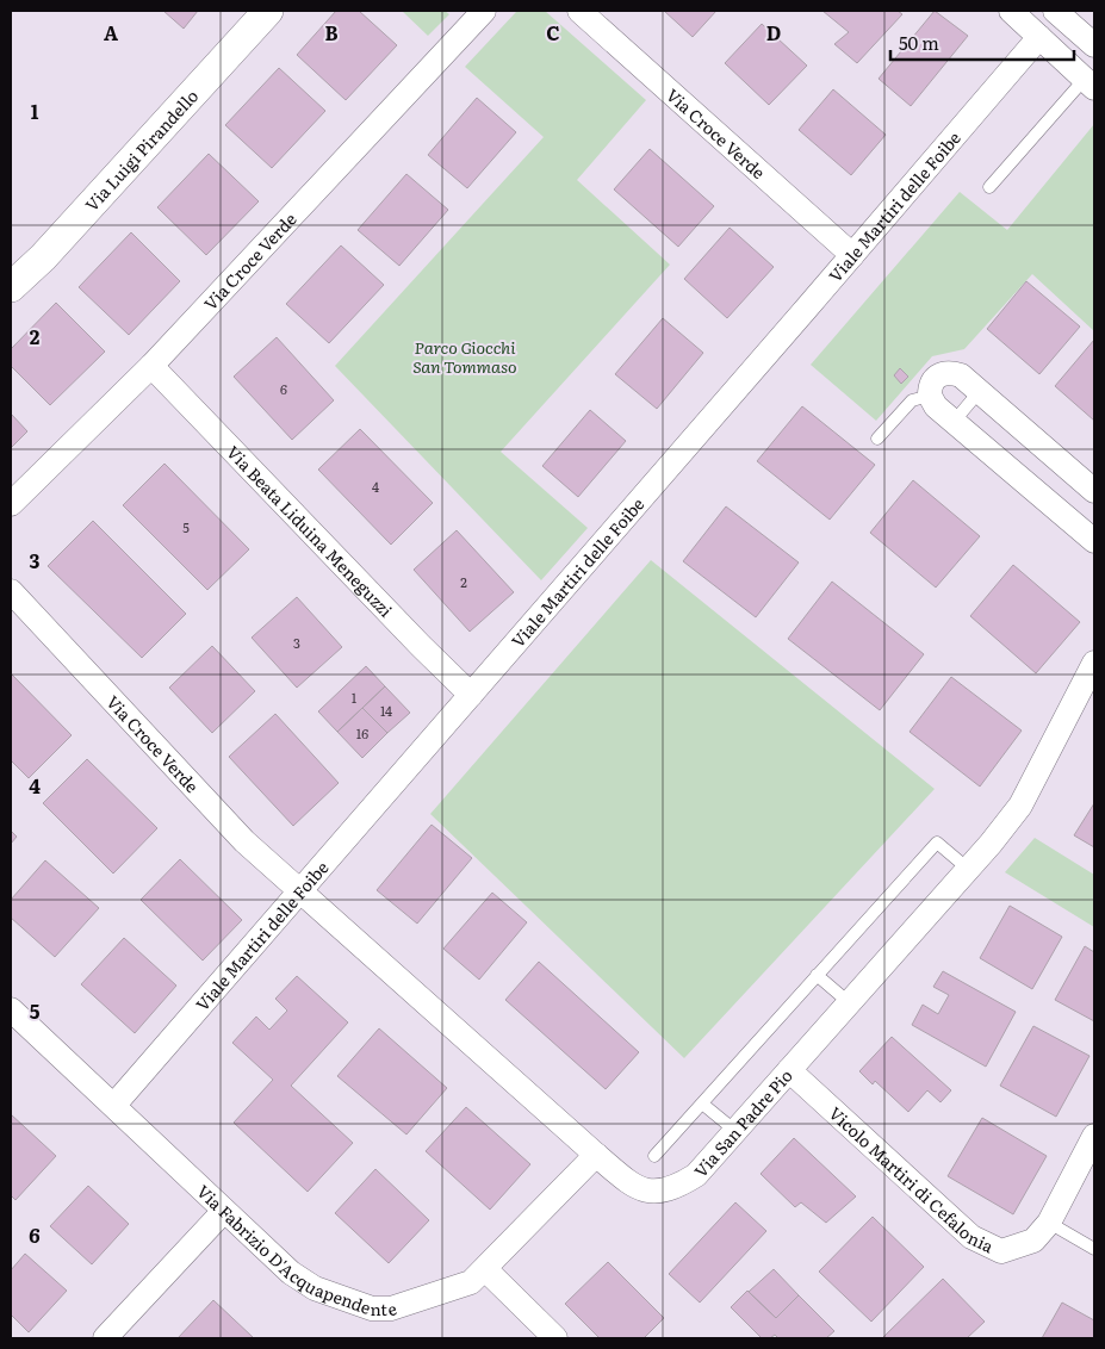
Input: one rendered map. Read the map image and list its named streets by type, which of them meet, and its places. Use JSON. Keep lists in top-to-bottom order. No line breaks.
{"streets":{"street":["Via Croce Verde","Via Luigi Pirandello","Viale Martiri delle Foibe","Via Beata Liduina Meneguzzi","Via San Padre Pio","Vicolo Martiri di Cefalonia","Via Fabrizio D'Acquapendente"]},"crossings":[["Via Croce Verde","Viale Martiri delle Foibe"],["Via Croce Verde","Via Beata Liduina Meneguzzi"],["Via Croce Verde","Via San Padre Pio"],["Viale Martiri delle Foibe","Via Beata Liduina Meneguzzi"],["Viale Martiri delle Foibe","Via San Padre Pio"],["Viale Martiri delle Foibe","Via Fabrizio D'Acquapendente"],["Via San Padre Pio","Vicolo Martiri di Cefalonia"],["Via San Padre Pio","Via Fabrizio D'Acquapendente"]],"parks":["Parco Giocchi San Tommaso"],"house_numbers":["6","4","5","2","3","1","14","16"],"scale_bar":"50 m","grid":{"columns":["A","B","C","D"],"rows":["1","2","3","4","5","6"]}}
